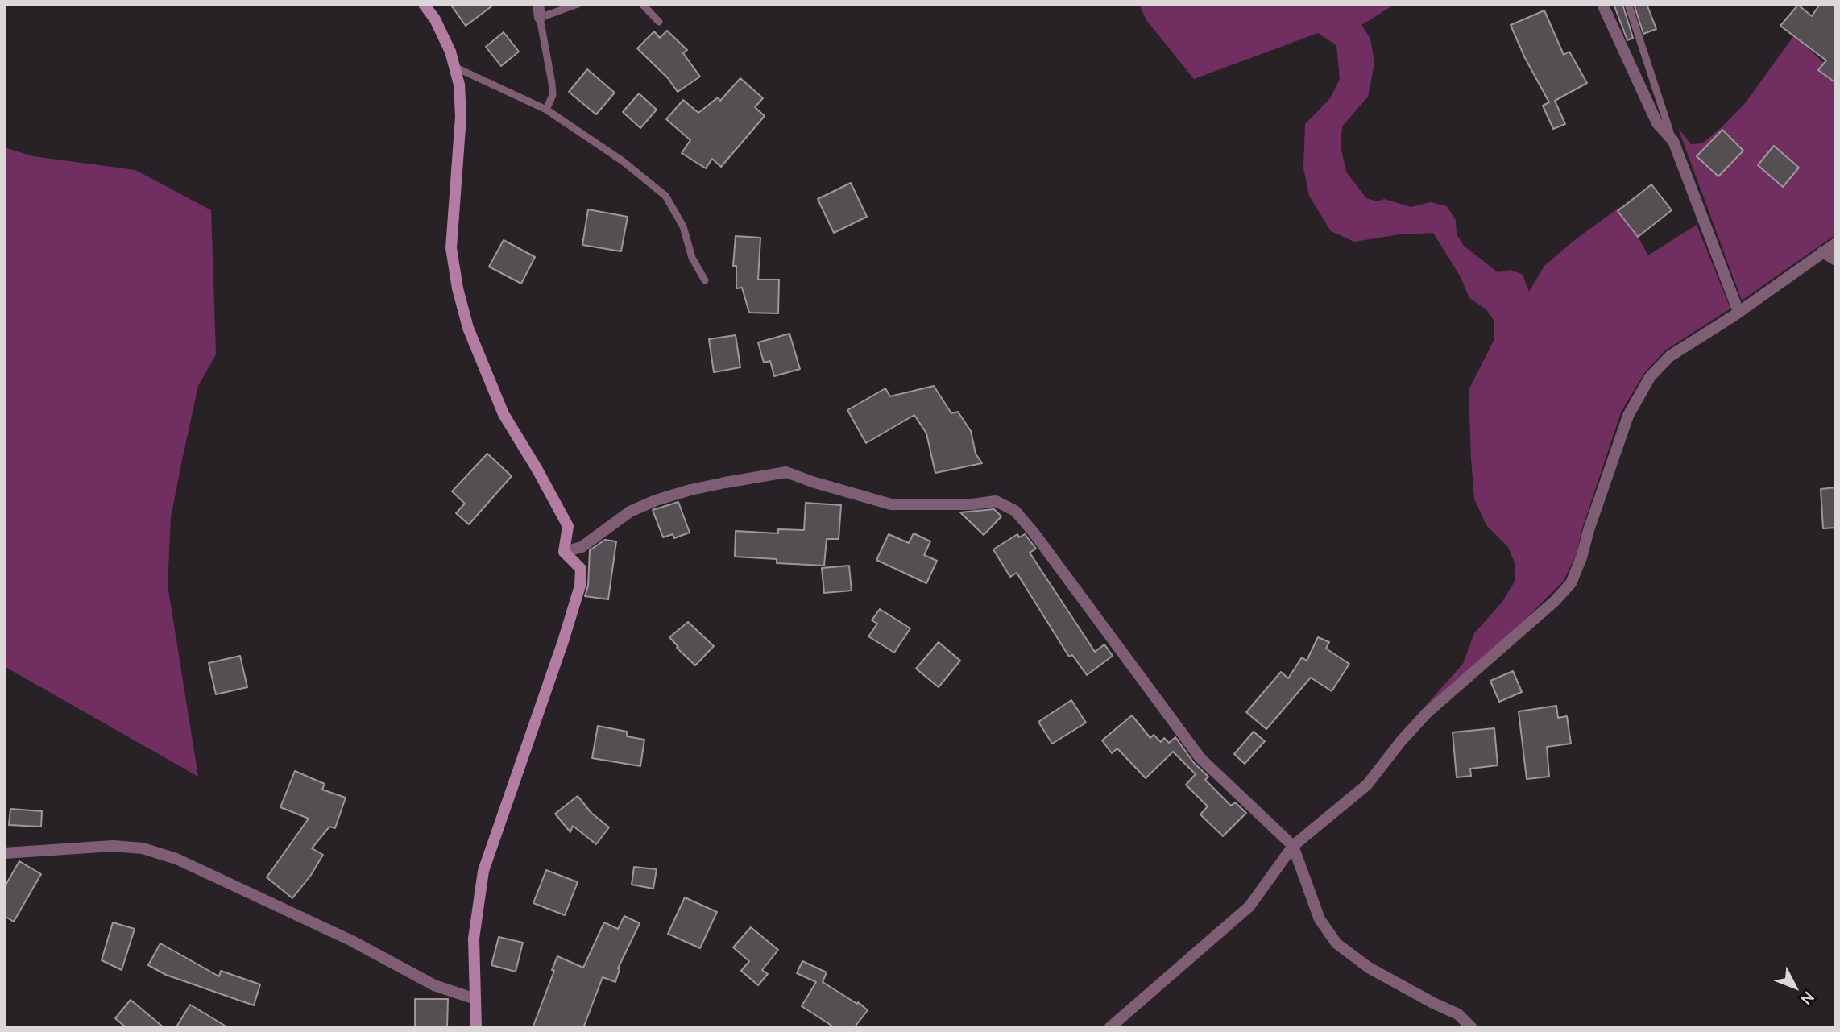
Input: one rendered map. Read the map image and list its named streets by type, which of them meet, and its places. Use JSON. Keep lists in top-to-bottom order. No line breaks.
{"north":"bottom right"}
